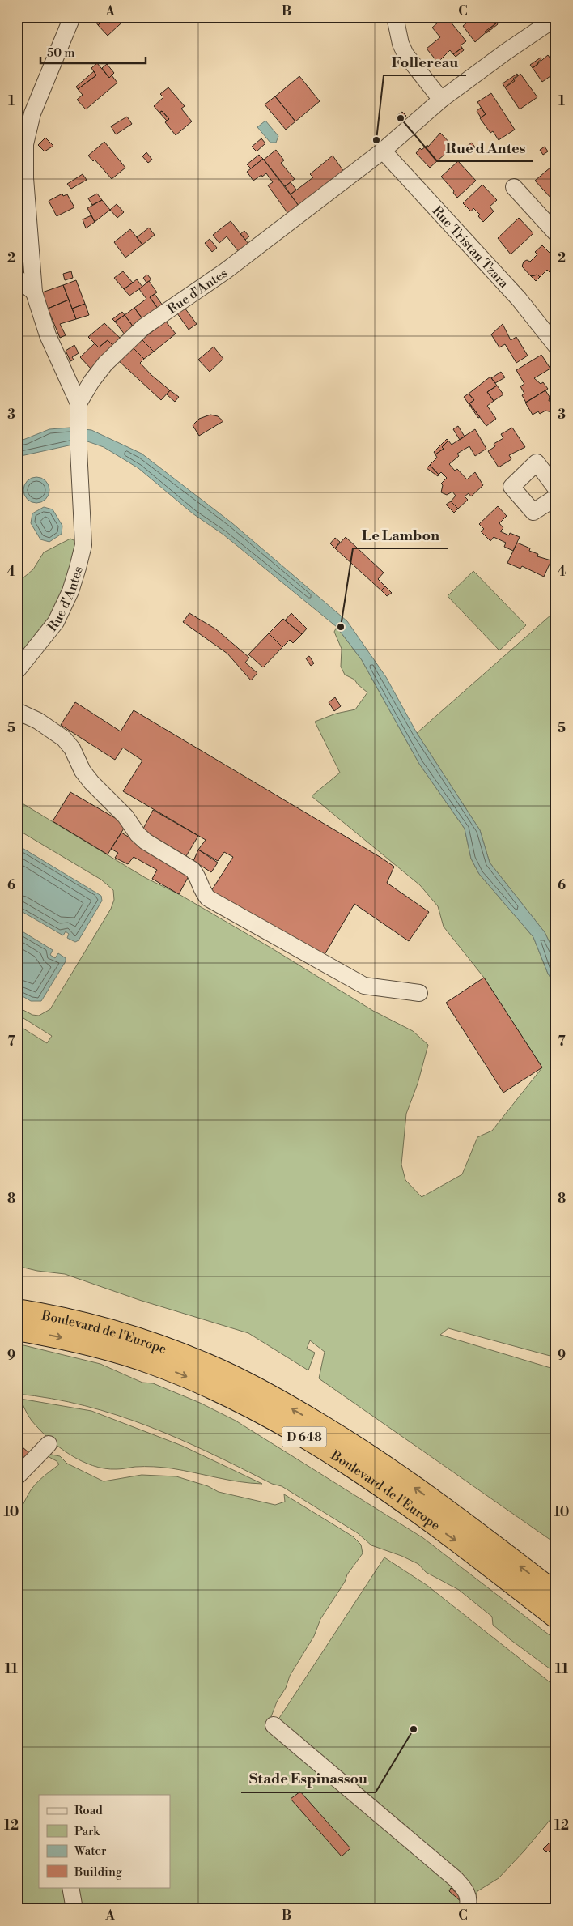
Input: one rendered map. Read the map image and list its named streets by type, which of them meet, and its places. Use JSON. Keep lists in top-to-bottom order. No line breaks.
{"streets":{"highway":["Boulevard de l'Europe","D 648"],"street":["Rue Tristan Tzara","Rue d'Antes"]},"crossings":[["Rue Tristan Tzara","Rue d'Antes"]],"places":["Rue d Antes","Follereau","Le Lambon","Stade Espinassou"],"legend":["Road","Park","Water","Building"],"scale_bar":"50 m","grid":{"columns":["A","B","C"],"rows":["1","2","3","4","5","6","7","8","9","10","11","12"]}}
